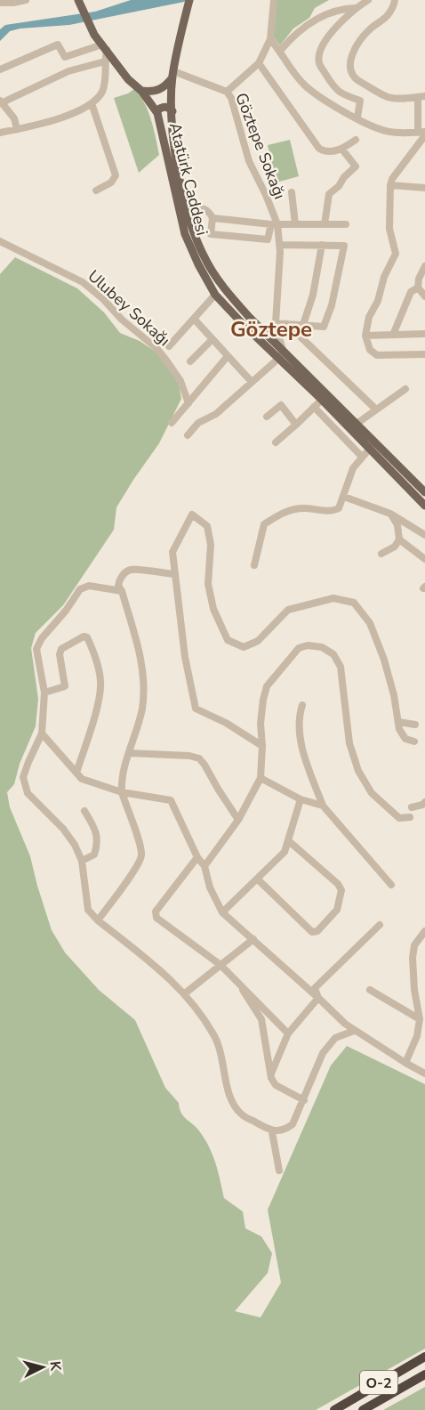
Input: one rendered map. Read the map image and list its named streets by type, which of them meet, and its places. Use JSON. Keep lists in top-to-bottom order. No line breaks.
{"streets":{"highway":["O-2"],"main road":["Atatürk Caddesi"],"street":["Göztepe Sokağı","Ulubey Sokağı"]},"crossings":[["Göztepe Sokağı","Atatürk Caddesi"]],"districts":["Göztepe"],"north":"right"}
